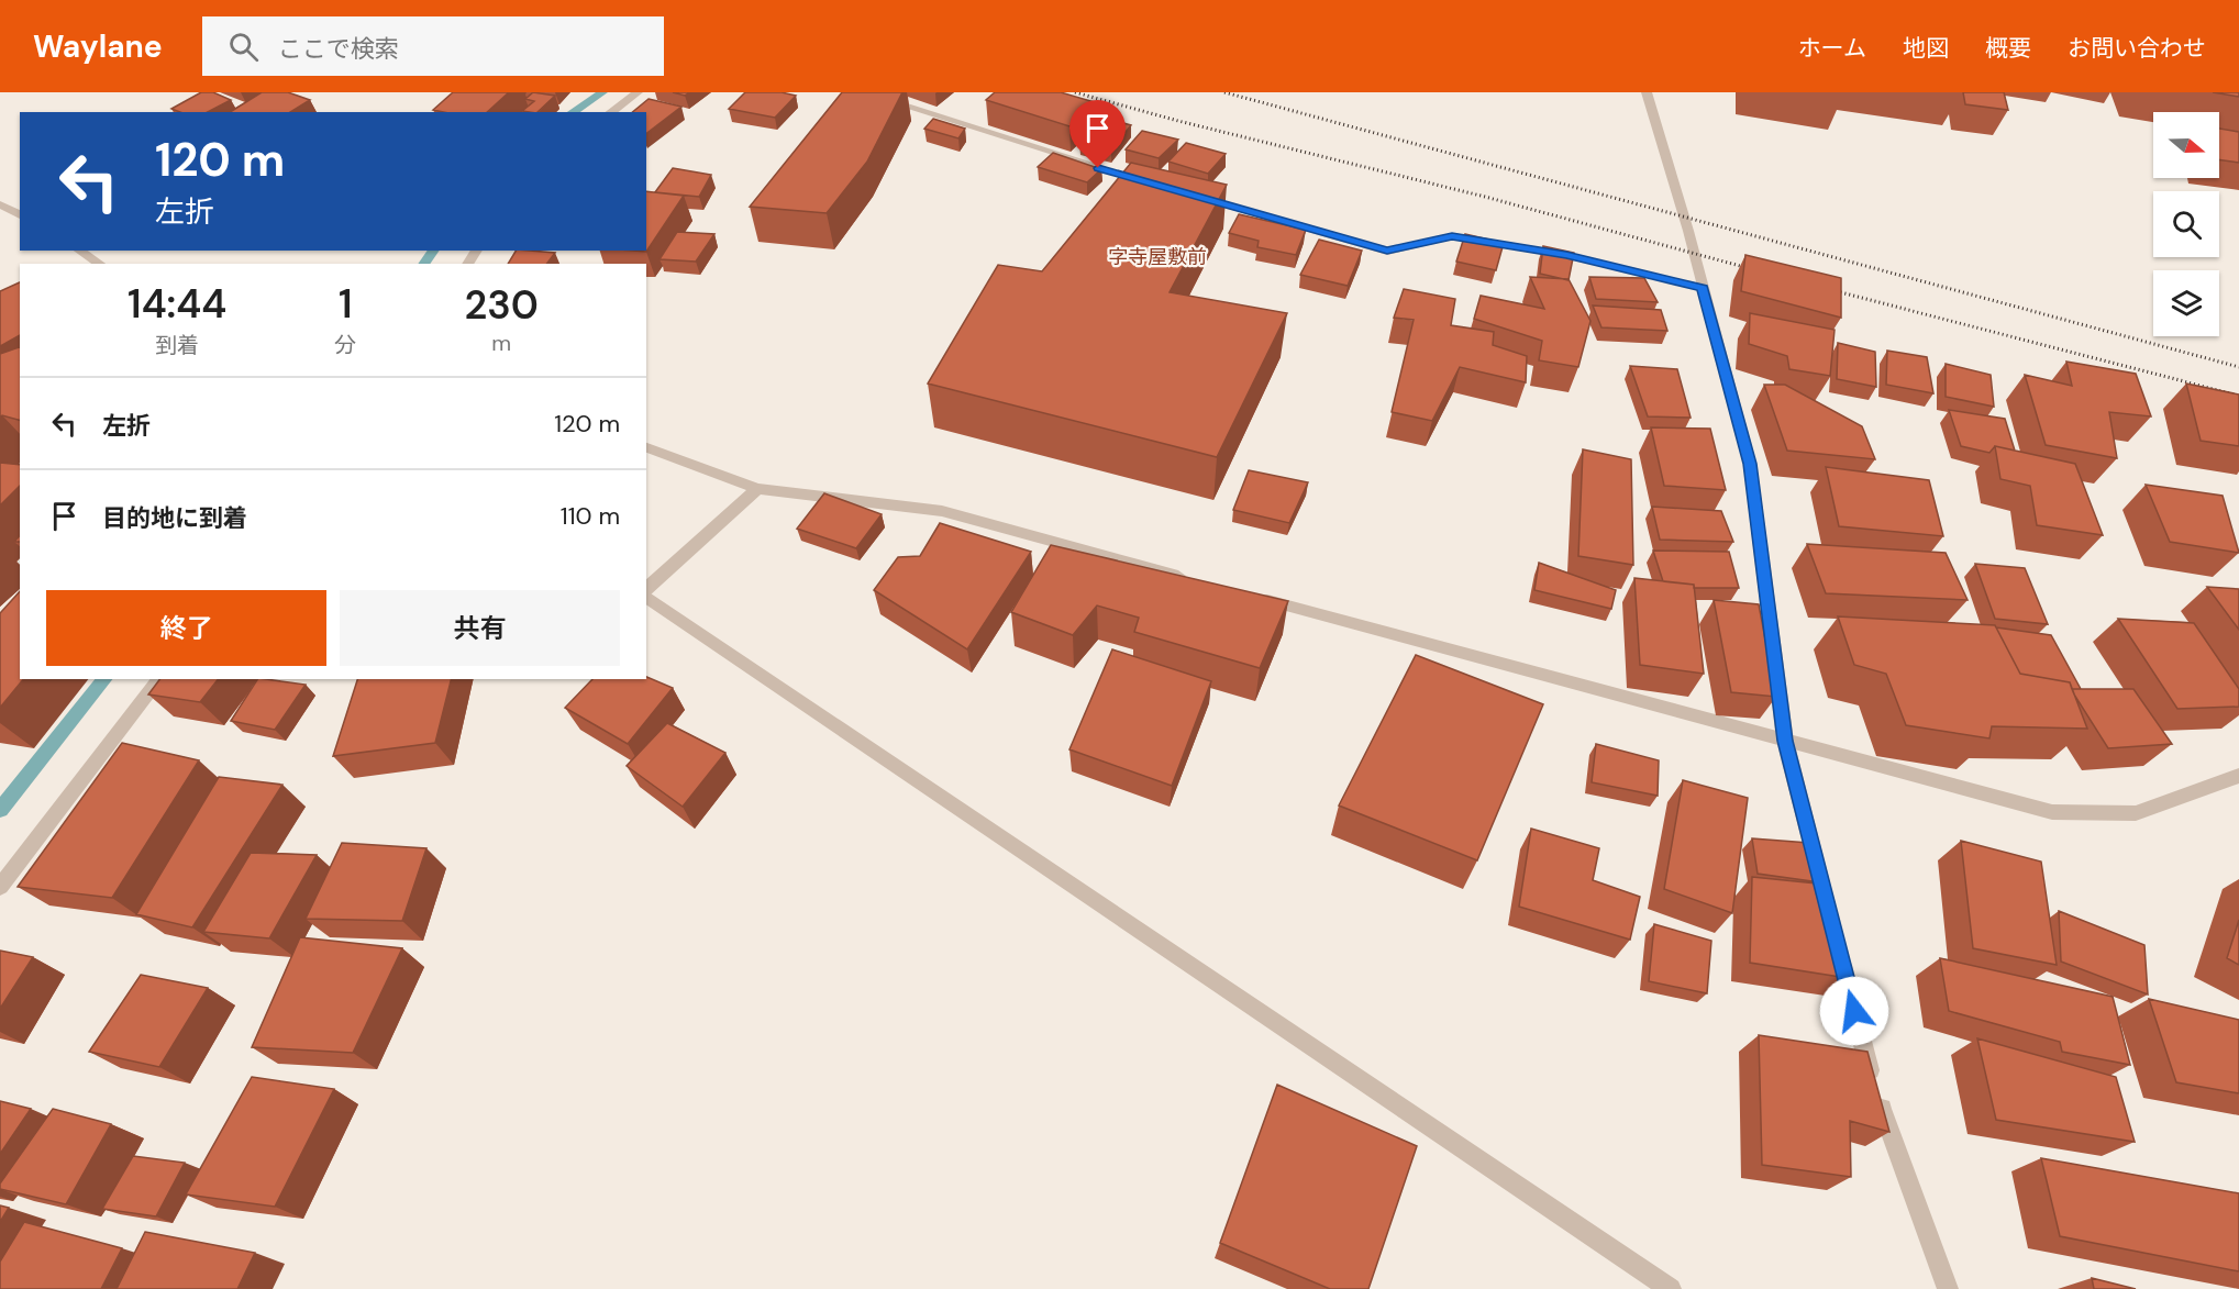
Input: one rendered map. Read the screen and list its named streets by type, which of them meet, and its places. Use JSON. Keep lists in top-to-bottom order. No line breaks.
{"districts":["字寺屋敷前"],"north":"right","page":{"header":"Waylane","search":"ここで検索","nav":["ホーム","地図","概要","お問い合わせ"],"turn":["120 m","左折"],"eta":["14:44","到着","1","分","230","m"],"list":[{"name":"左折","value":"120 m"},{"name":"目的地に到着","value":"110 m"}],"buttons":["終了","共有"]}}
